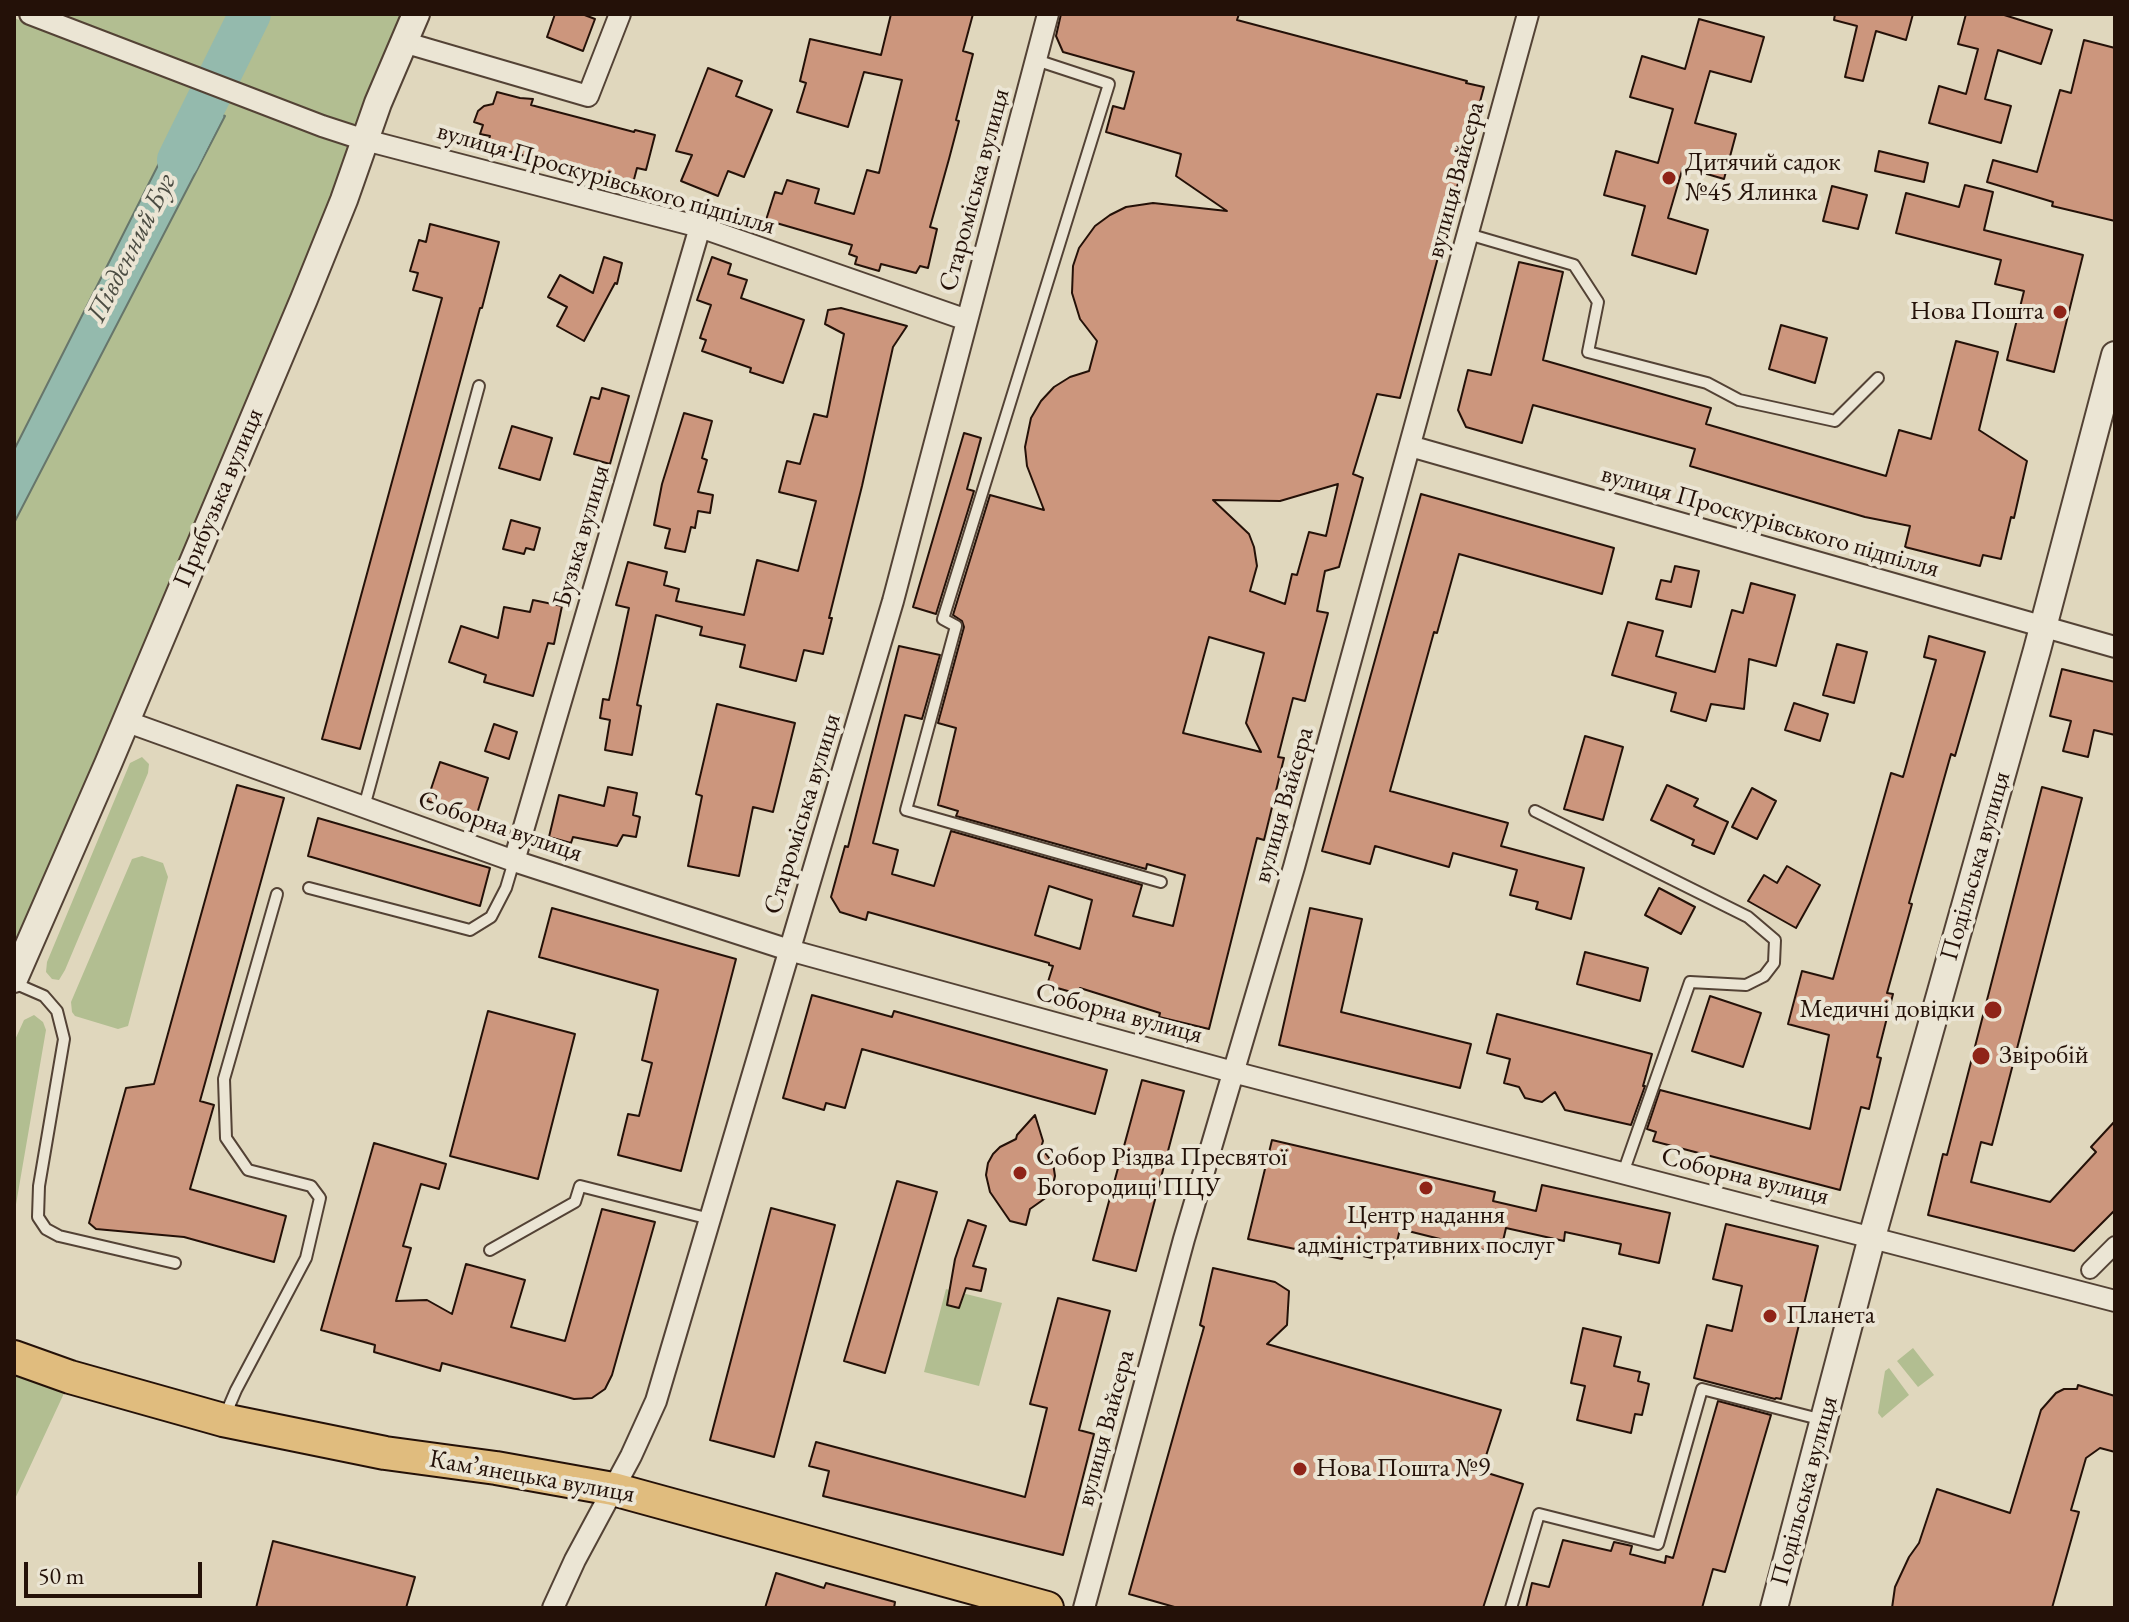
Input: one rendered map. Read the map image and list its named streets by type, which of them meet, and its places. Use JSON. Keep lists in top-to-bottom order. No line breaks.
{"streets":{"main road":["Камʼянецька вулиця"],"street":["вулиця Проскурівського підпілля","вулиця Вайсера","Староміська вулиця","Прибузька вулиця","Бузька вулиця","Соборна вулиця","Подільська вулиця"]},"crossings":[["вулиця Проскурівського підпілля","вулиця Вайсера"],["вулиця Проскурівського підпілля","Староміська вулиця"],["вулиця Проскурівського підпілля","Прибузька вулиця"],["вулиця Проскурівського підпілля","Бузька вулиця"],["вулиця Проскурівського підпілля","Подільська вулиця"],["вулиця Вайсера","Соборна вулиця"],["Староміська вулиця","Соборна вулиця"],["Староміська вулиця","Камʼянецька вулиця"],["Прибузька вулиця","Соборна вулиця"],["Бузька вулиця","Соборна вулиця"],["Соборна вулиця","Подільська вулиця"]],"water":["Південний Буг"],"places":["Дитячий садок №45 Ялинка","Нова Пошта","Медичні довідки","Звіробій","Собор Різдва Пресвятої Богородиці ПЦУ","Центр надання адміністративних послуг","Планета","Нова Пошта №9"],"scale_bar":"50 m"}
